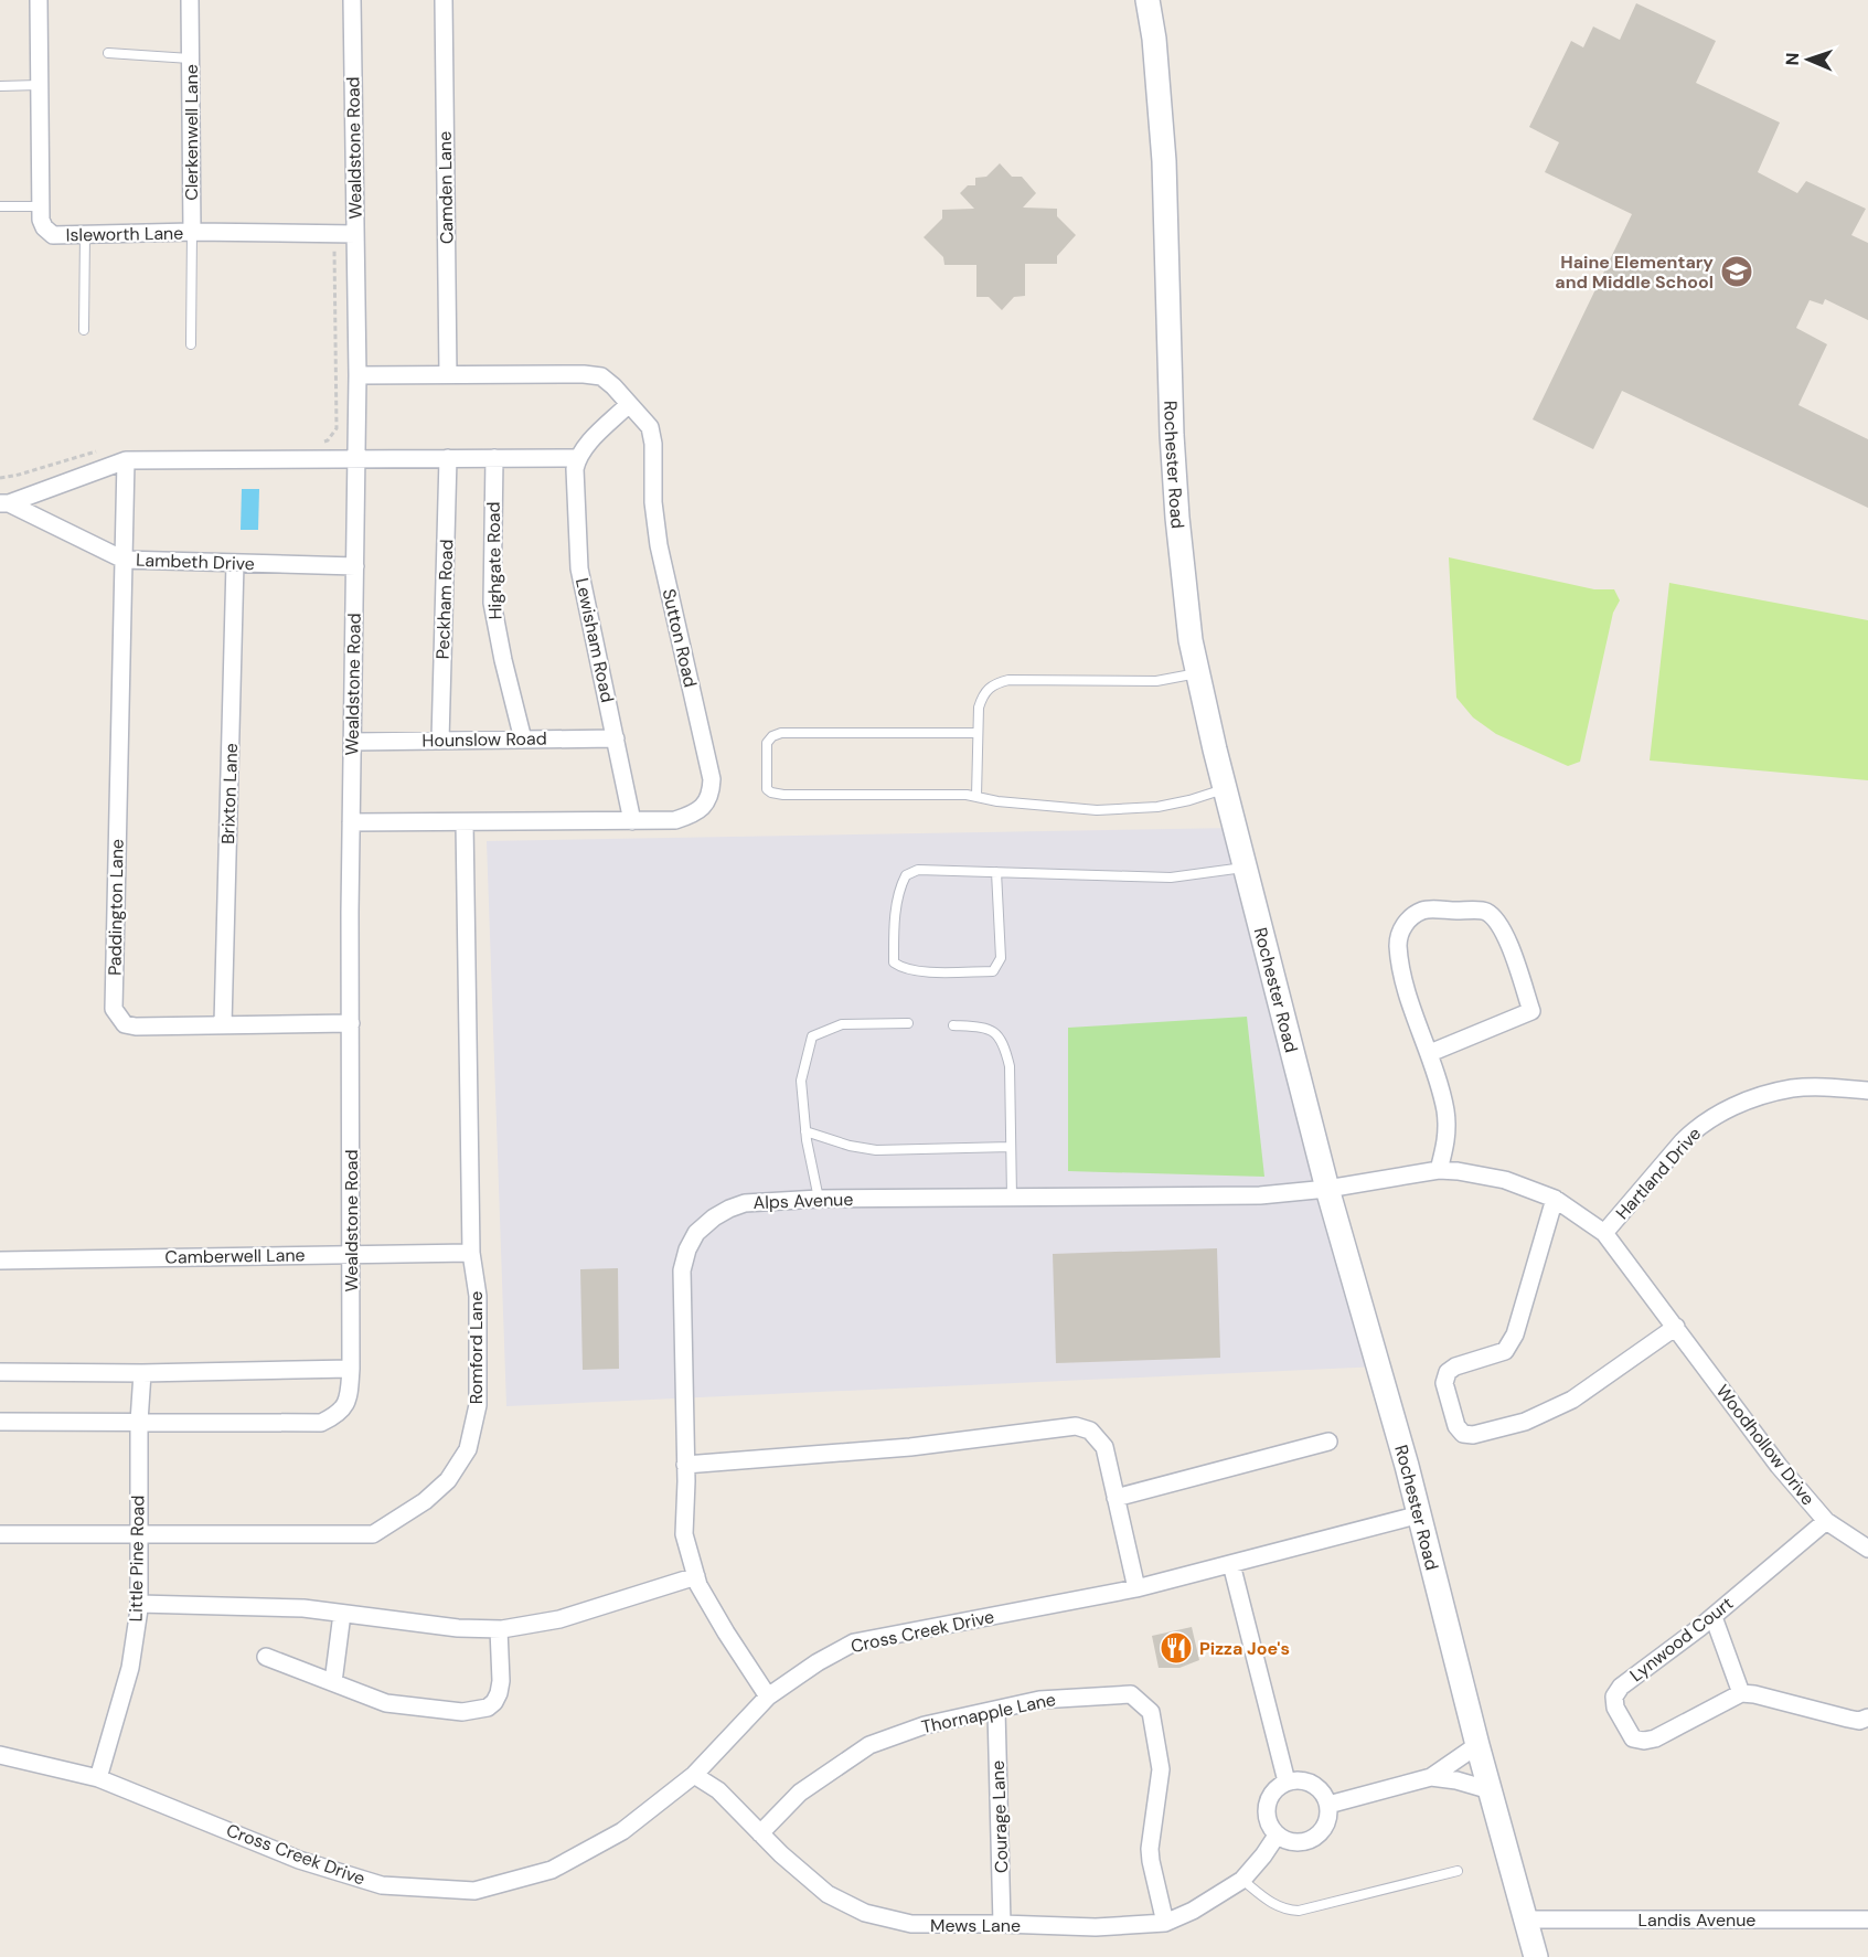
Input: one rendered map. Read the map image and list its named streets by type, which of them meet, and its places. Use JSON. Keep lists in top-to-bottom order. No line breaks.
{"streets":{"street":["Clerkenwell Lane","Wealdstone Road","Camden Lane","Isleworth Lane","Rochester Road","Highgate Road","Lambeth Drive","Peckham Road","Sutton Road","Lewisham Road","Hounslow Road","Brixton Lane","Paddington Lane","Hartland Drive","Alps Avenue","Camberwell Lane","Romford Lane","Woodhollow Drive","Little Pine Road","Cross Creek Drive","Lynwood Court","Thornapple Lane","Courage Lane","Landis Avenue","Mews Lane"]},"crossings":[["Clerkenwell Lane","Isleworth Lane"],["Wealdstone Road","Isleworth Lane"],["Wealdstone Road","Lambeth Drive"],["Wealdstone Road","Sutton Road"],["Wealdstone Road","Hounslow Road"],["Wealdstone Road","Paddington Lane"],["Wealdstone Road","Camberwell Lane"],["Wealdstone Road","Little Pine Road"],["Camden Lane","Sutton Road"],["Rochester Road","Alps Avenue"],["Rochester Road","Woodhollow Drive"],["Rochester Road","Cross Creek Drive"],["Rochester Road","Landis Avenue"],["Highgate Road","Hounslow Road"],["Lambeth Drive","Brixton Lane"],["Lambeth Drive","Paddington Lane"],["Peckham Road","Hounslow Road"],["Sutton Road","Lewisham Road"],["Sutton Road","Romford Lane"],["Lewisham Road","Hounslow Road"],["Brixton Lane","Paddington Lane"],["Hartland Drive","Woodhollow Drive"],["Alps Avenue","Woodhollow Drive"],["Alps Avenue","Cross Creek Drive"],["Camberwell Lane","Romford Lane"],["Romford Lane","Little Pine Road"],["Woodhollow Drive","Lynwood Court"],["Little Pine Road","Cross Creek Drive"],["Cross Creek Drive","Mews Lane"],["Thornapple Lane","Courage Lane"],["Thornapple Lane","Mews Lane"],["Courage Lane","Mews Lane"]],"places":{"school or university":["Haine Elementary and Middle School"],"restaurant":["Pizza Joe's"]},"north":"left"}
